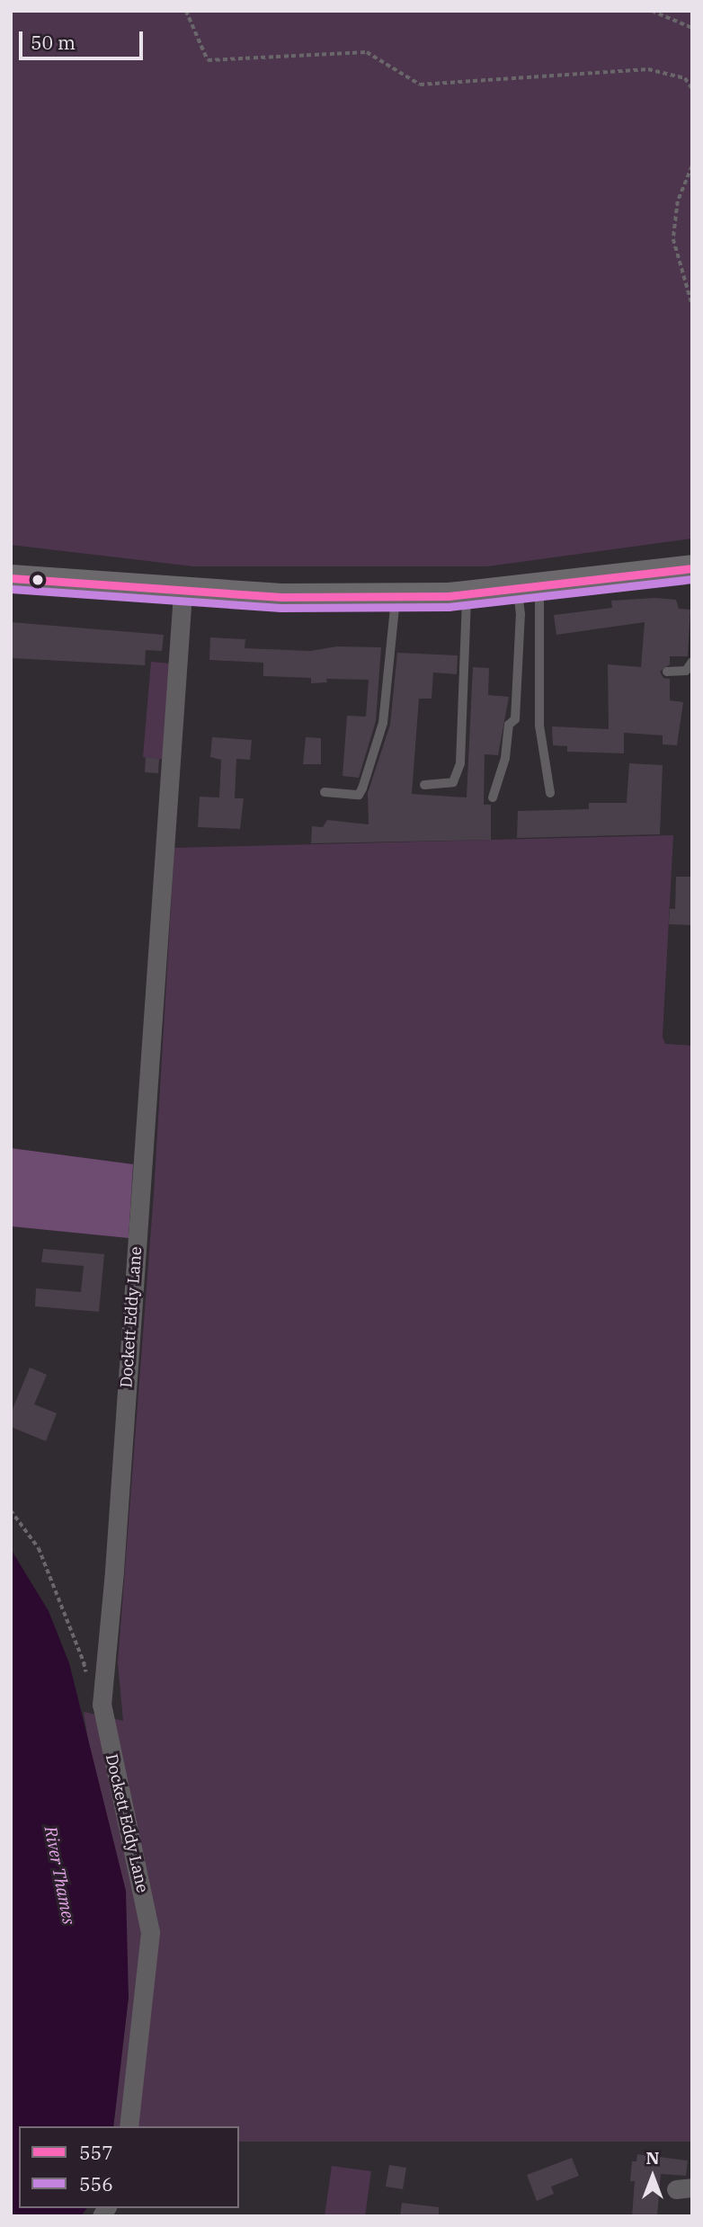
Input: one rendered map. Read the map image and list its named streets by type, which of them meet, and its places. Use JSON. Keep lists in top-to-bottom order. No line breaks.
{"streets":{"street":["Dockett Eddy Lane"]},"water":["River Thames"],"lines":["transit line 557","transit line 556"],"legend":["557","556"],"scale_bar":"50 m","north":"top"}
